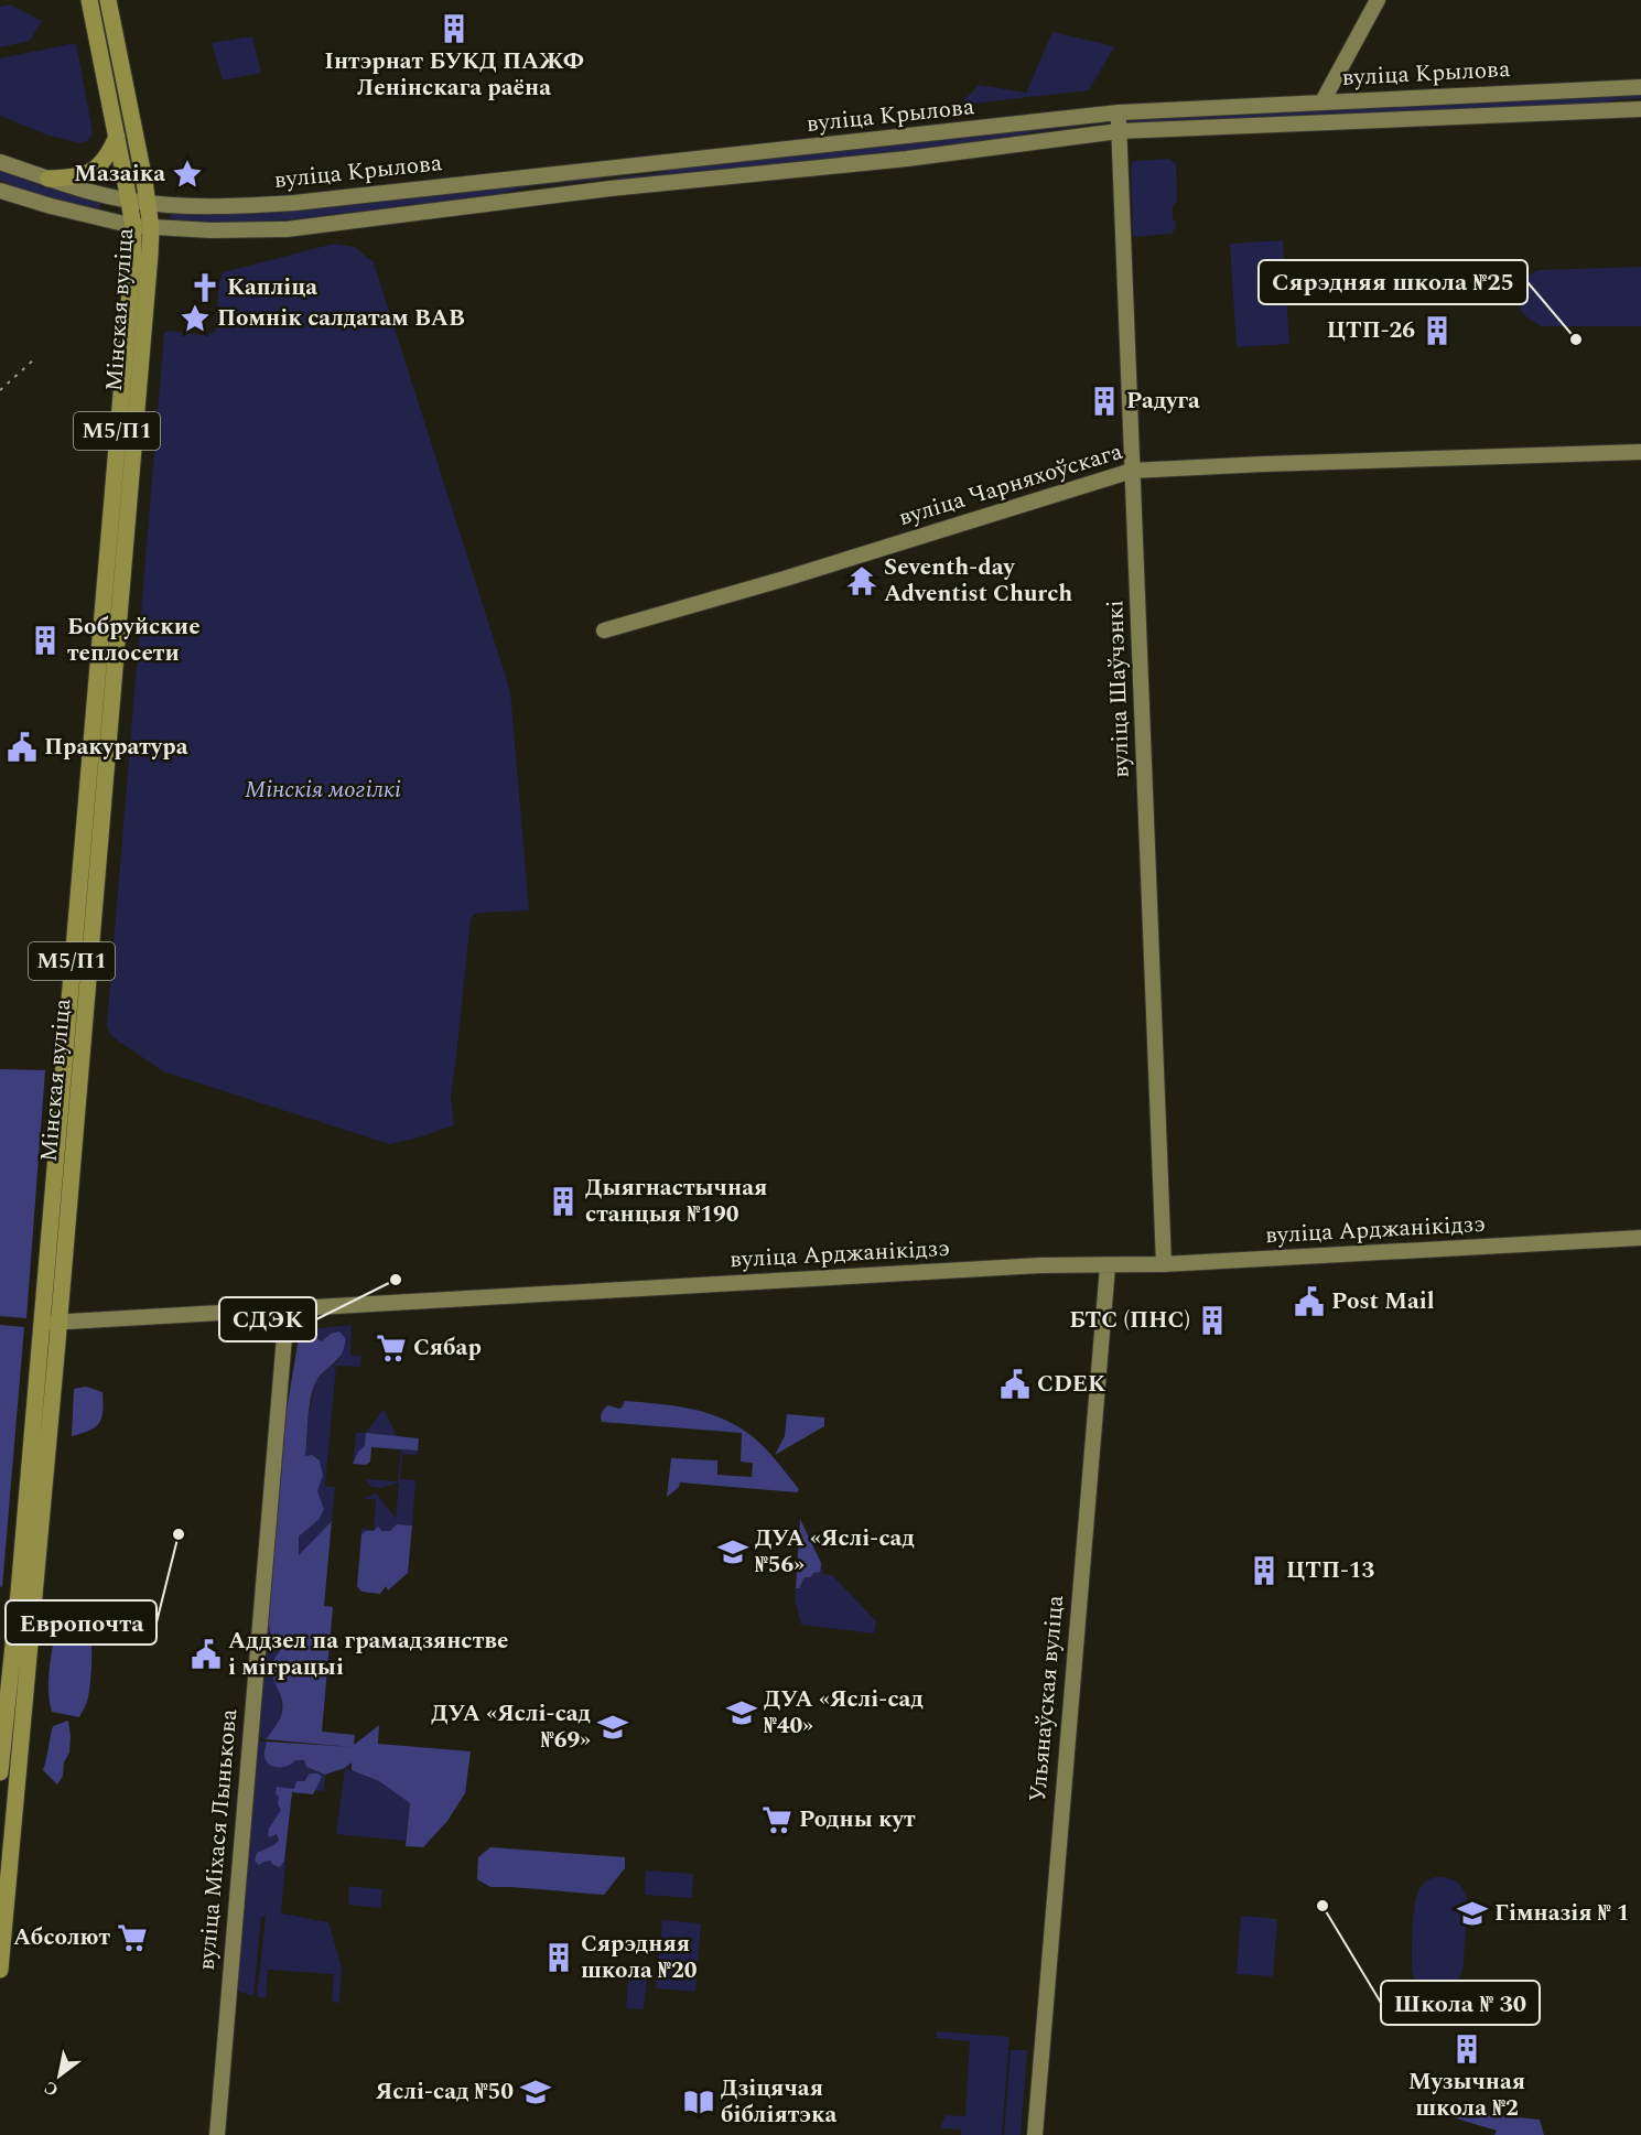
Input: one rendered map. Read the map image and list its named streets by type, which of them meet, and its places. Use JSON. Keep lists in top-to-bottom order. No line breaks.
{"streets":{"main road":["вуліца Крылова","Мінская вуліца","М5/П1","вуліца Чарняхоўскага","вуліца Шаўчэнкі","вуліца Арджанікідзэ","Ульянаўская вуліца","вуліца Міхася Лынькова"]},"crossings":[["вуліца Крылова","Мінская вуліца"],["вуліца Крылова","вуліца Шаўчэнкі"],["Мінская вуліца","вуліца Арджанікідзэ"],["вуліца Чарняхоўскага","вуліца Шаўчэнкі"],["вуліца Шаўчэнкі","вуліца Арджанікідзэ"],["вуліца Арджанікідзэ","Ульянаўская вуліца"],["вуліца Арджанікідзэ","вуліца Міхася Лынькова"]],"parks":["Мінскія могілкі"],"places":{"building":["Інтэрнат БУКД ПАЖФ Ленінскага раёна","ЦТП-26","Радуга","Бобруйские теплосети","Дыягнастычная станцыя №190","БТС (ПНС)","ЦТП-13","Сярэдняя школа №20","Музычная школа №2"],"place":["Мазаіка","Помнік салдатам ВАВ"],"church":["Капліца"],"other":["Сярэдняя школа №25","СДЭК","Европочта","Школа № 30"],"temple":["Seventh-day Adventist Church"],"public building":["Пракуратура","Post Mail","CDEK","Аддзел па грамадзянстве і міграцыі"],"supermarket":["Сябар","Родны кут","Абсолют"],"school or university":["ДУА «Яслі-сад №56»","ДУА «Яслі-сад №40»","ДУА «Яслі-сад №69»","Гімназія № 1","Яслі-сад №50"],"library":["Дзіцячая бібліятэка"]},"north":"bottom left"}
